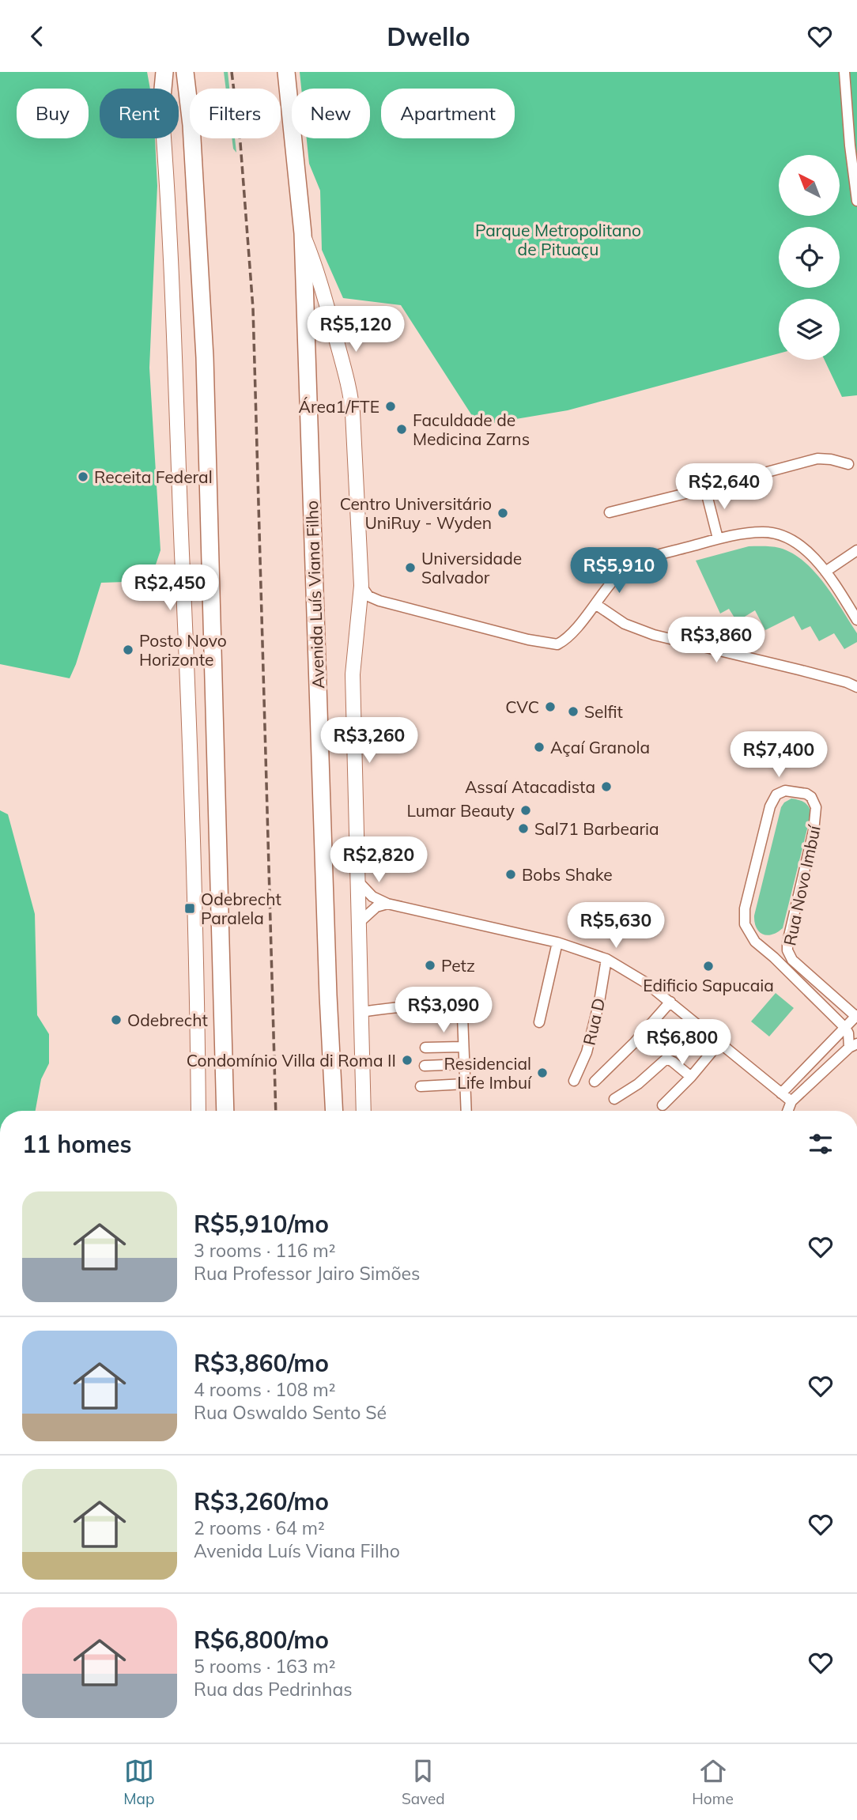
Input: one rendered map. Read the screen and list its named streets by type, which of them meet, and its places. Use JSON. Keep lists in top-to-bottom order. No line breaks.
{"streets":{"highway":["Avenida Luís Viana Filho"],"street":["Rua Novo Imbuí","Rua D"]},"parks":["Parque Metropolitano de Pituaçu"],"places":{"other":["Área1/FTE","Faculdade de Medicina Zarns","Receita Federal","Centro Universitário UniRuy - Wyden","Universidade Salvador","Posto Novo Horizonte","CVC","Selfit","Açaí Granola","Assaí Atacadista","Lumar Beauty","Sal71 Barbearia","Bobs Shake","Petz","Edificio Sapucaia","Odebrecht","Condomínio Villa di Roma II","Residencial Life Imbuí"],"transit":["Odebrecht Paralela"]},"north":"top left","page":{"header":"Dwello","chip":["Buy","Rent","Filters","New","Apartment"],"price":["R$5,120","R$2,640","R$5,910","R$2,450","R$3,860","R$3,260","R$7,400","R$2,820","R$5,630","R$3,090","R$6,800"],"heading":"11 homes","list":[{"name":"R$5,910/mo","note":"3 rooms · 116 m² · Rua Professor Jairo Simões"},{"name":"R$3,860/mo","note":"4 rooms · 108 m² · Rua Oswaldo Sento Sé"},{"name":"R$3,260/mo","note":"2 rooms · 64 m² · Avenida Luís Viana Filho"},{"name":"R$6,800/mo","note":"5 rooms · 163 m² · Rua das Pedrinhas"}],"tabs":["Map","Saved","Home"]}}
